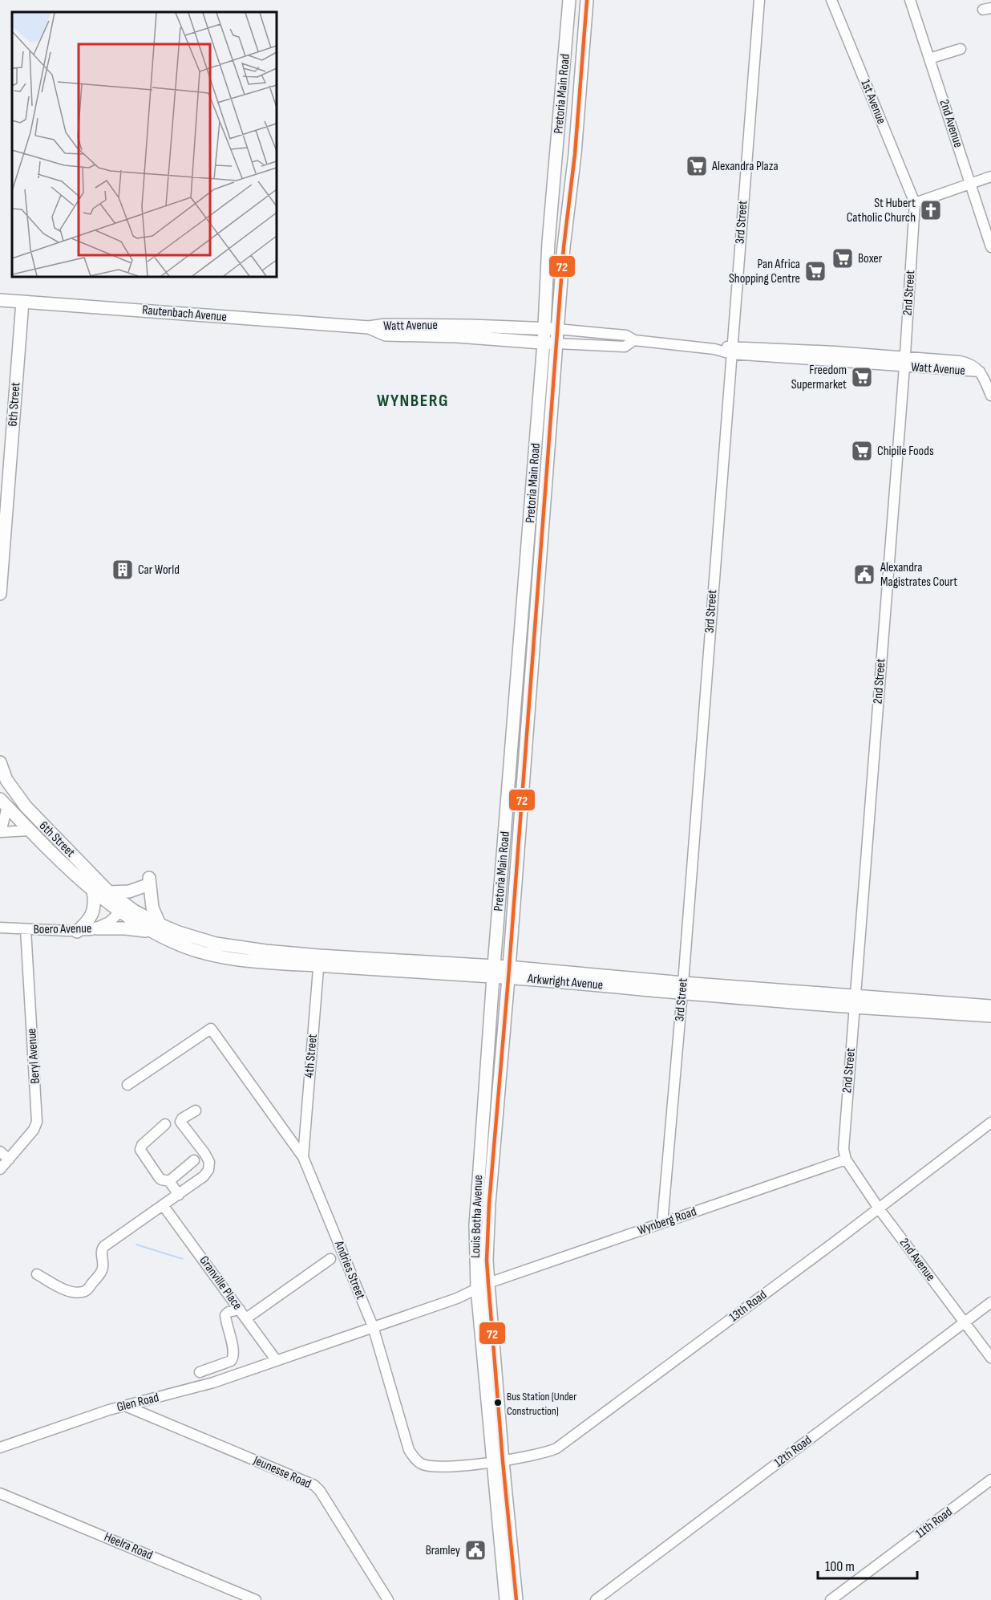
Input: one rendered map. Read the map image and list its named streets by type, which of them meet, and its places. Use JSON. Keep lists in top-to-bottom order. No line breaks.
{"streets":{"main road":["Pretoria Main Road","Rautenbach Avenue","Watt Avenue","6th Street","Arkwright Avenue","Louis Botha Avenue"],"street":["1st Avenue","2nd Avenue","3rd Street","2nd Street","Boero Avenue","Beryl Avenue","4th Street","Wynberg Road","Andries Street","Granville Place","13th Road","Glen Road","12th Road","Jeunesse Road","11th Road","Heelra Road"]},"crossings":[["Pretoria Main Road","Watt Avenue"],["Pretoria Main Road","Arkwright Avenue"],["Pretoria Main Road","Louis Botha Avenue"],["1st Avenue","2nd Street"],["2nd Avenue","2nd Street"],["2nd Avenue","Wynberg Road"],["2nd Avenue","13th Road"],["2nd Avenue","12th Road"],["3rd Street","Watt Avenue"],["3rd Street","Arkwright Avenue"],["3rd Street","Wynberg Road"],["2nd Street","Watt Avenue"],["2nd Street","Arkwright Avenue"],["2nd Street","Wynberg Road"],["Rautenbach Avenue","Watt Avenue"],["Rautenbach Avenue","6th Street"],["6th Street","Boero Avenue"],["6th Street","Arkwright Avenue"],["Boero Avenue","Arkwright Avenue"],["Boero Avenue","Beryl Avenue"],["Arkwright Avenue","4th Street"],["Arkwright Avenue","Louis Botha Avenue"],["4th Street","Andries Street"],["Louis Botha Avenue","Wynberg Road"],["Louis Botha Avenue","Andries Street"],["Louis Botha Avenue","13th Road"],["Andries Street","13th Road"],["Granville Place","Glen Road"],["Glen Road","Jeunesse Road"]],"districts":["WYNBERG"],"places":{"supermarket":["Alexandra Plaza","Boxer","Pan Africa Shopping Centre","Freedom Supermarket","Chipile Foods"],"church":["St Hubert Catholic Church"],"building":["Car World"],"public building":["Alexandra Magistrates Court","Bramley"],"other":["Bus Station (Under Construction)"]},"lines":["transit line 72"],"scale_bar":"100 m"}
